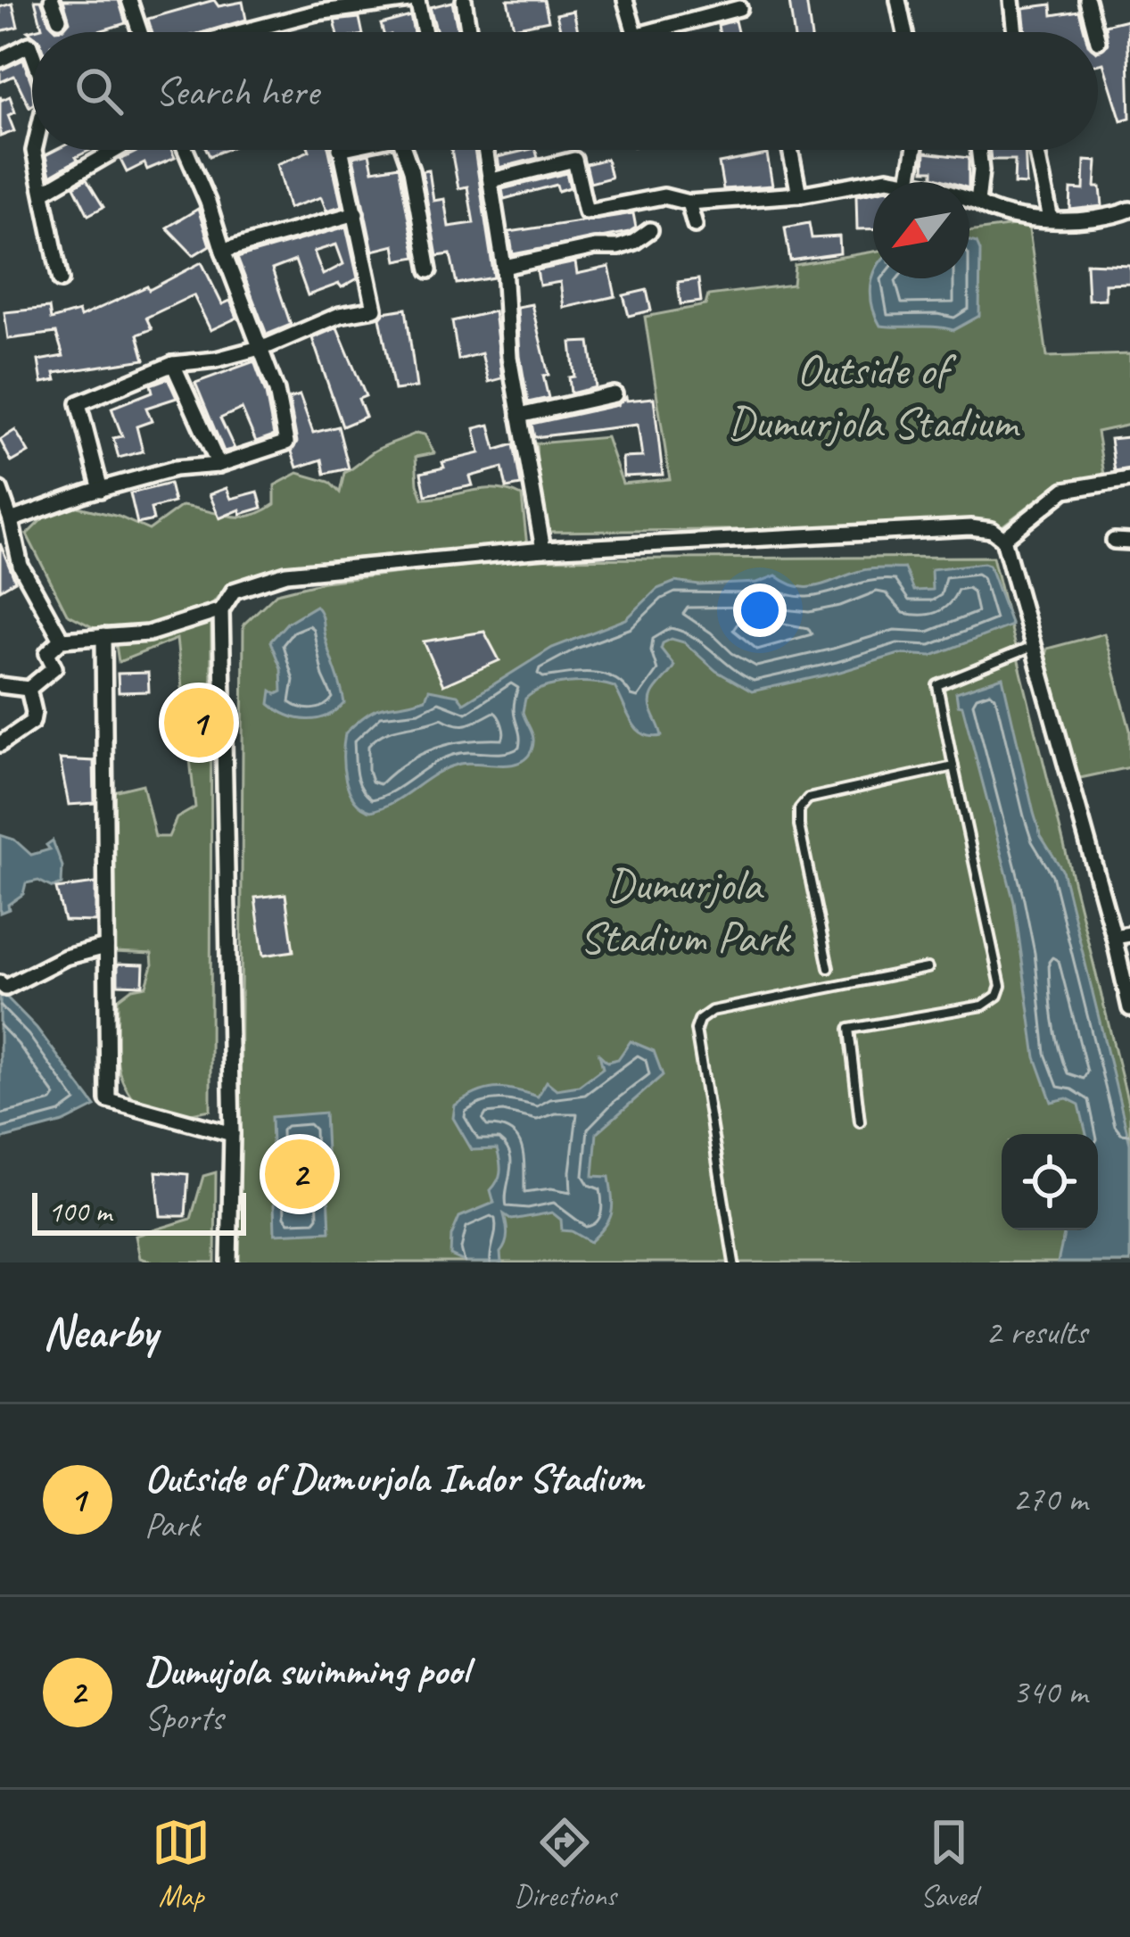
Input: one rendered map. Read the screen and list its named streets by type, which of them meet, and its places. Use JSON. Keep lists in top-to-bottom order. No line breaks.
{"parks":["Outside of Dumurjola Stadium","Dumurjola Stadium Park"],"scale_bar":"100 m","north":"bottom left","page":{"search":"Search here","pins":["1","2"],"scale":"100 m","heading":["Nearby","2 results"],"list":[{"mark":"1","name":"Outside of Dumurjola Indor Stadium","note":"Park","value":"270 m"},{"mark":"2","name":"Dumujola swimming pool","note":"Sports","value":"340 m"}],"nav":["Map","Directions","Saved"]}}
